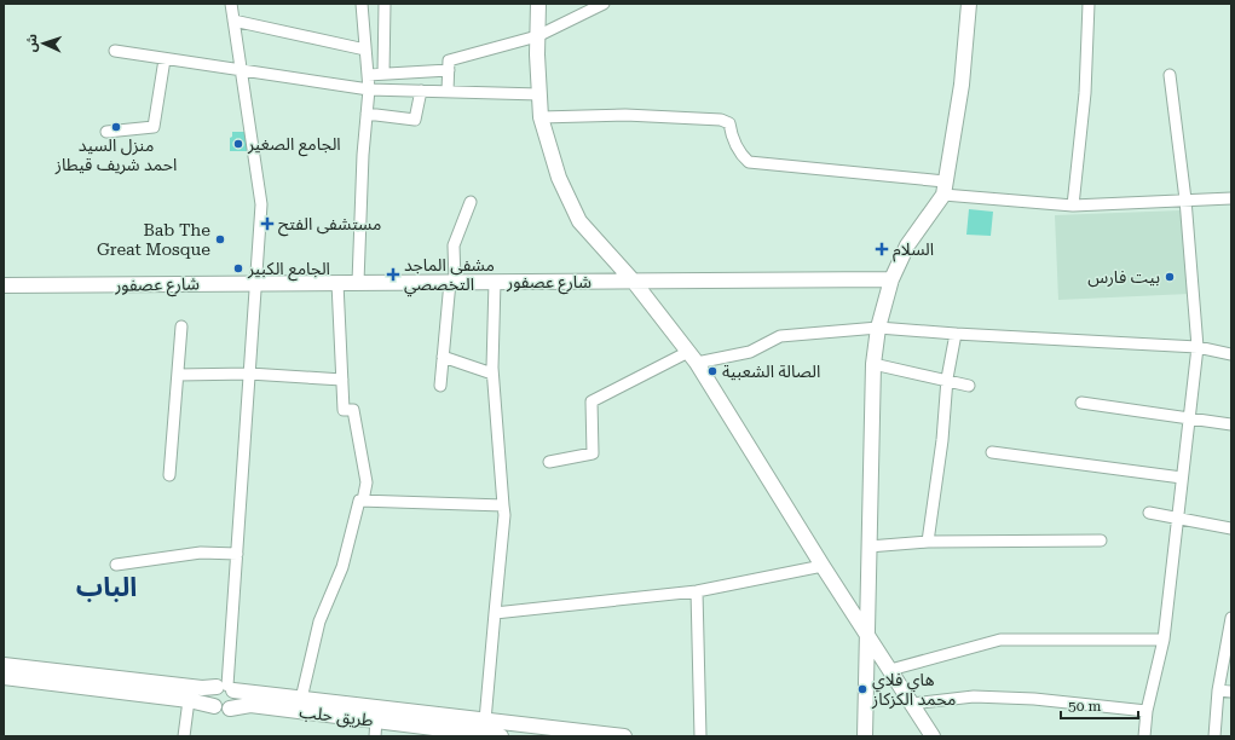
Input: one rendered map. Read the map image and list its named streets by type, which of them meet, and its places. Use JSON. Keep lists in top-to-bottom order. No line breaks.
{"streets":{"main road":["شارع عصفور","طريق حلب"]},"districts":["الباب"],"places":{"other":["منزل السيد احمد شريف قيطاز","الجامع الصغير","Bab The Great Mosque","الجامع الكبير","بيت فارس","الصالة الشعبية","هاي فلاي محمد الكزكاز"],"health":["مستشفى الفتح","السلام","مشفى الماجد التخصصي"]},"scale_bar":"50 m","north":"left"}
